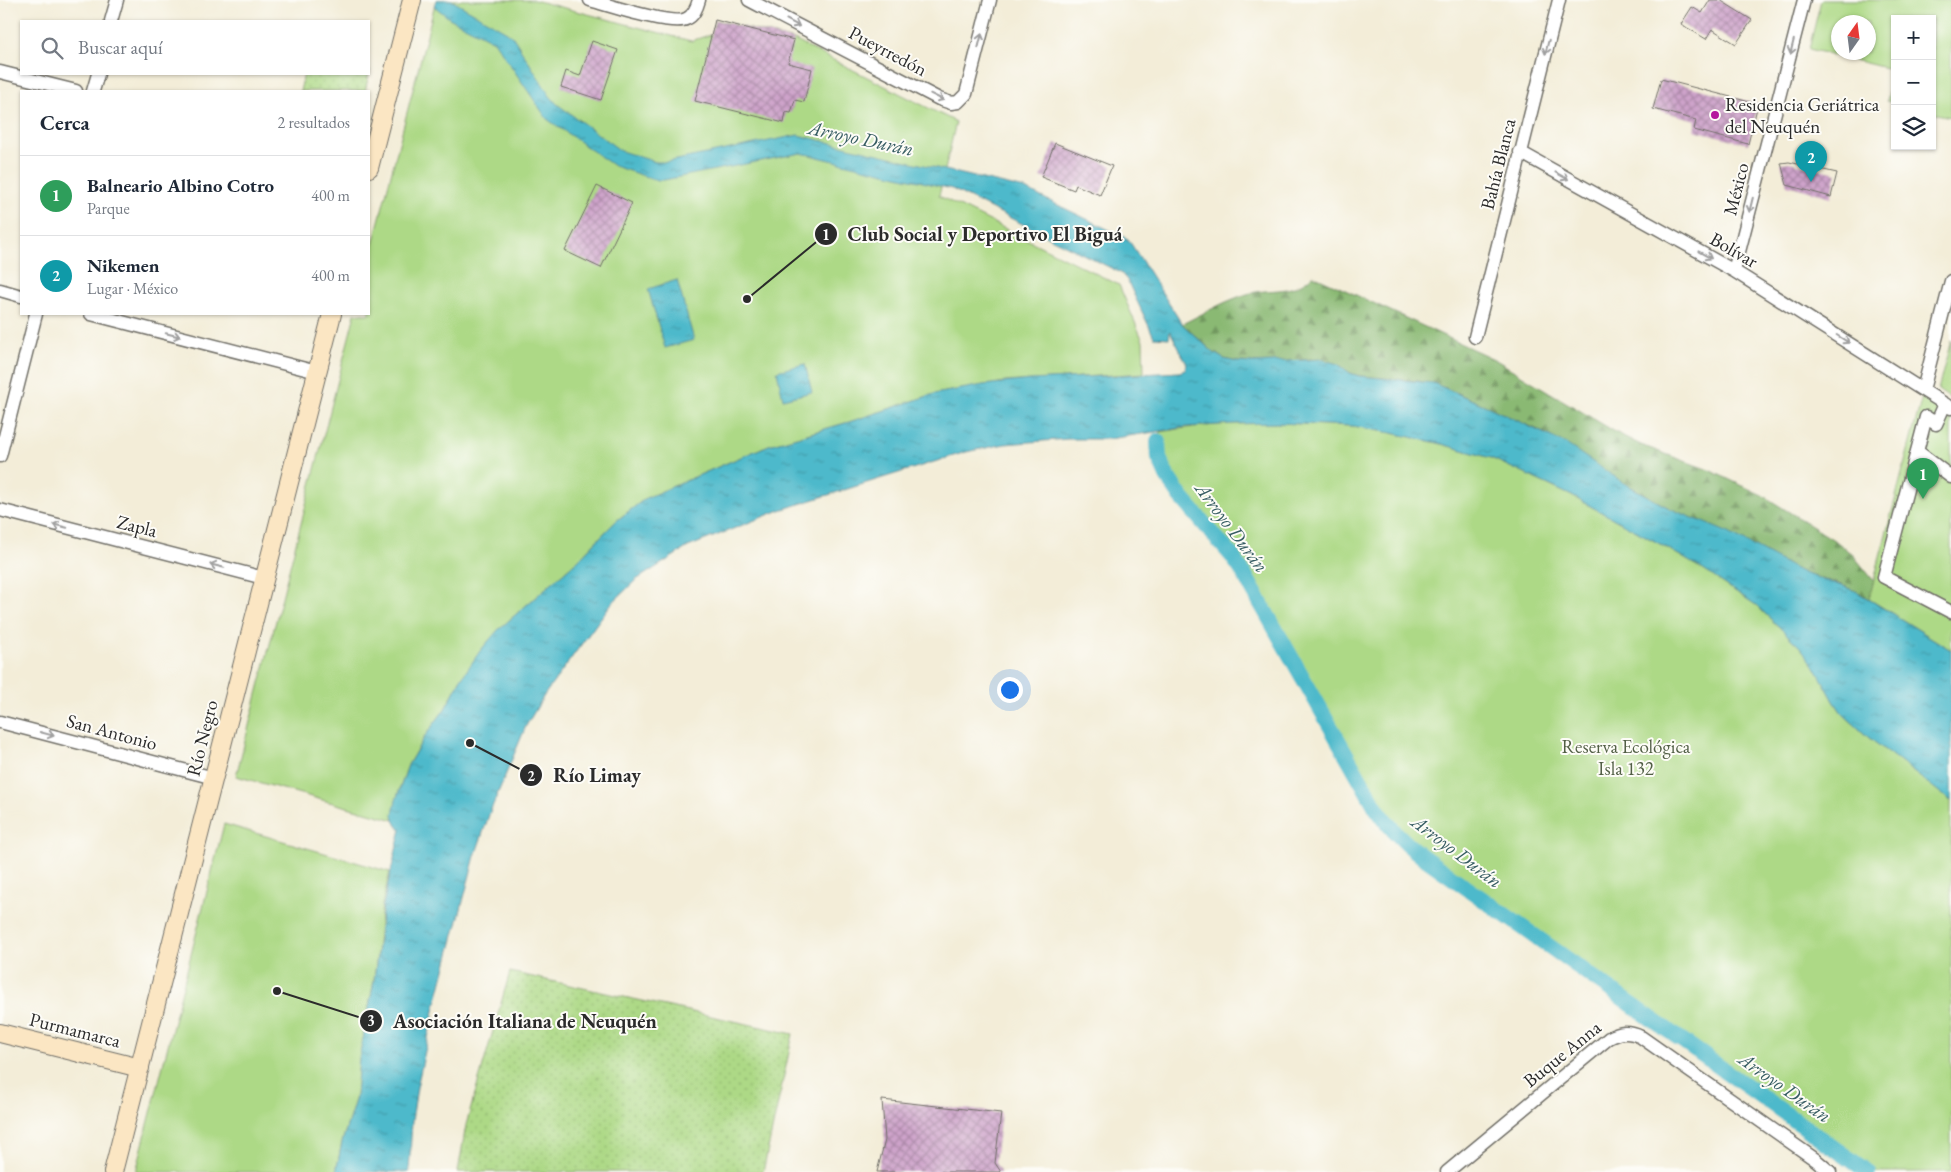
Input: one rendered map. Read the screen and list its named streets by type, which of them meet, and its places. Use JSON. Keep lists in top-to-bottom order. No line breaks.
{"streets":{"street":["Pueyrredón","Bahía Blanca","México","Bolívar","Zapla","San Antonio","Río Negro","Purmamarca","Buque Anna"]},"crossings":[["Bahía Blanca","Bolívar"],["México","Bolívar"],["Zapla","Río Negro"],["San Antonio","Río Negro"],["Río Negro","Purmamarca"]],"one_way":["Bahía Blanca","México","Bolívar","Zapla","San Antonio"],"water":["Arroyo Durán"],"parks":["Reserva Ecológica Isla 132"],"places":["Residencia Geriátrica del Neuquén","Club Social y Deportivo El Biguá","Río Limay","Asociación Italiana de Neuquén"],"north":"top","page":{"map_buttons":["+","−"],"search":"Buscar aquí","heading":["Cerca","2 resultados"],"pins":["2","1"],"list":[{"mark":"1","name":"Balneario Albino Cotro","note":"Parque","value":"400 m"},{"mark":"2","name":"Nikemen","note":"Lugar · México","value":"400 m"}]}}
